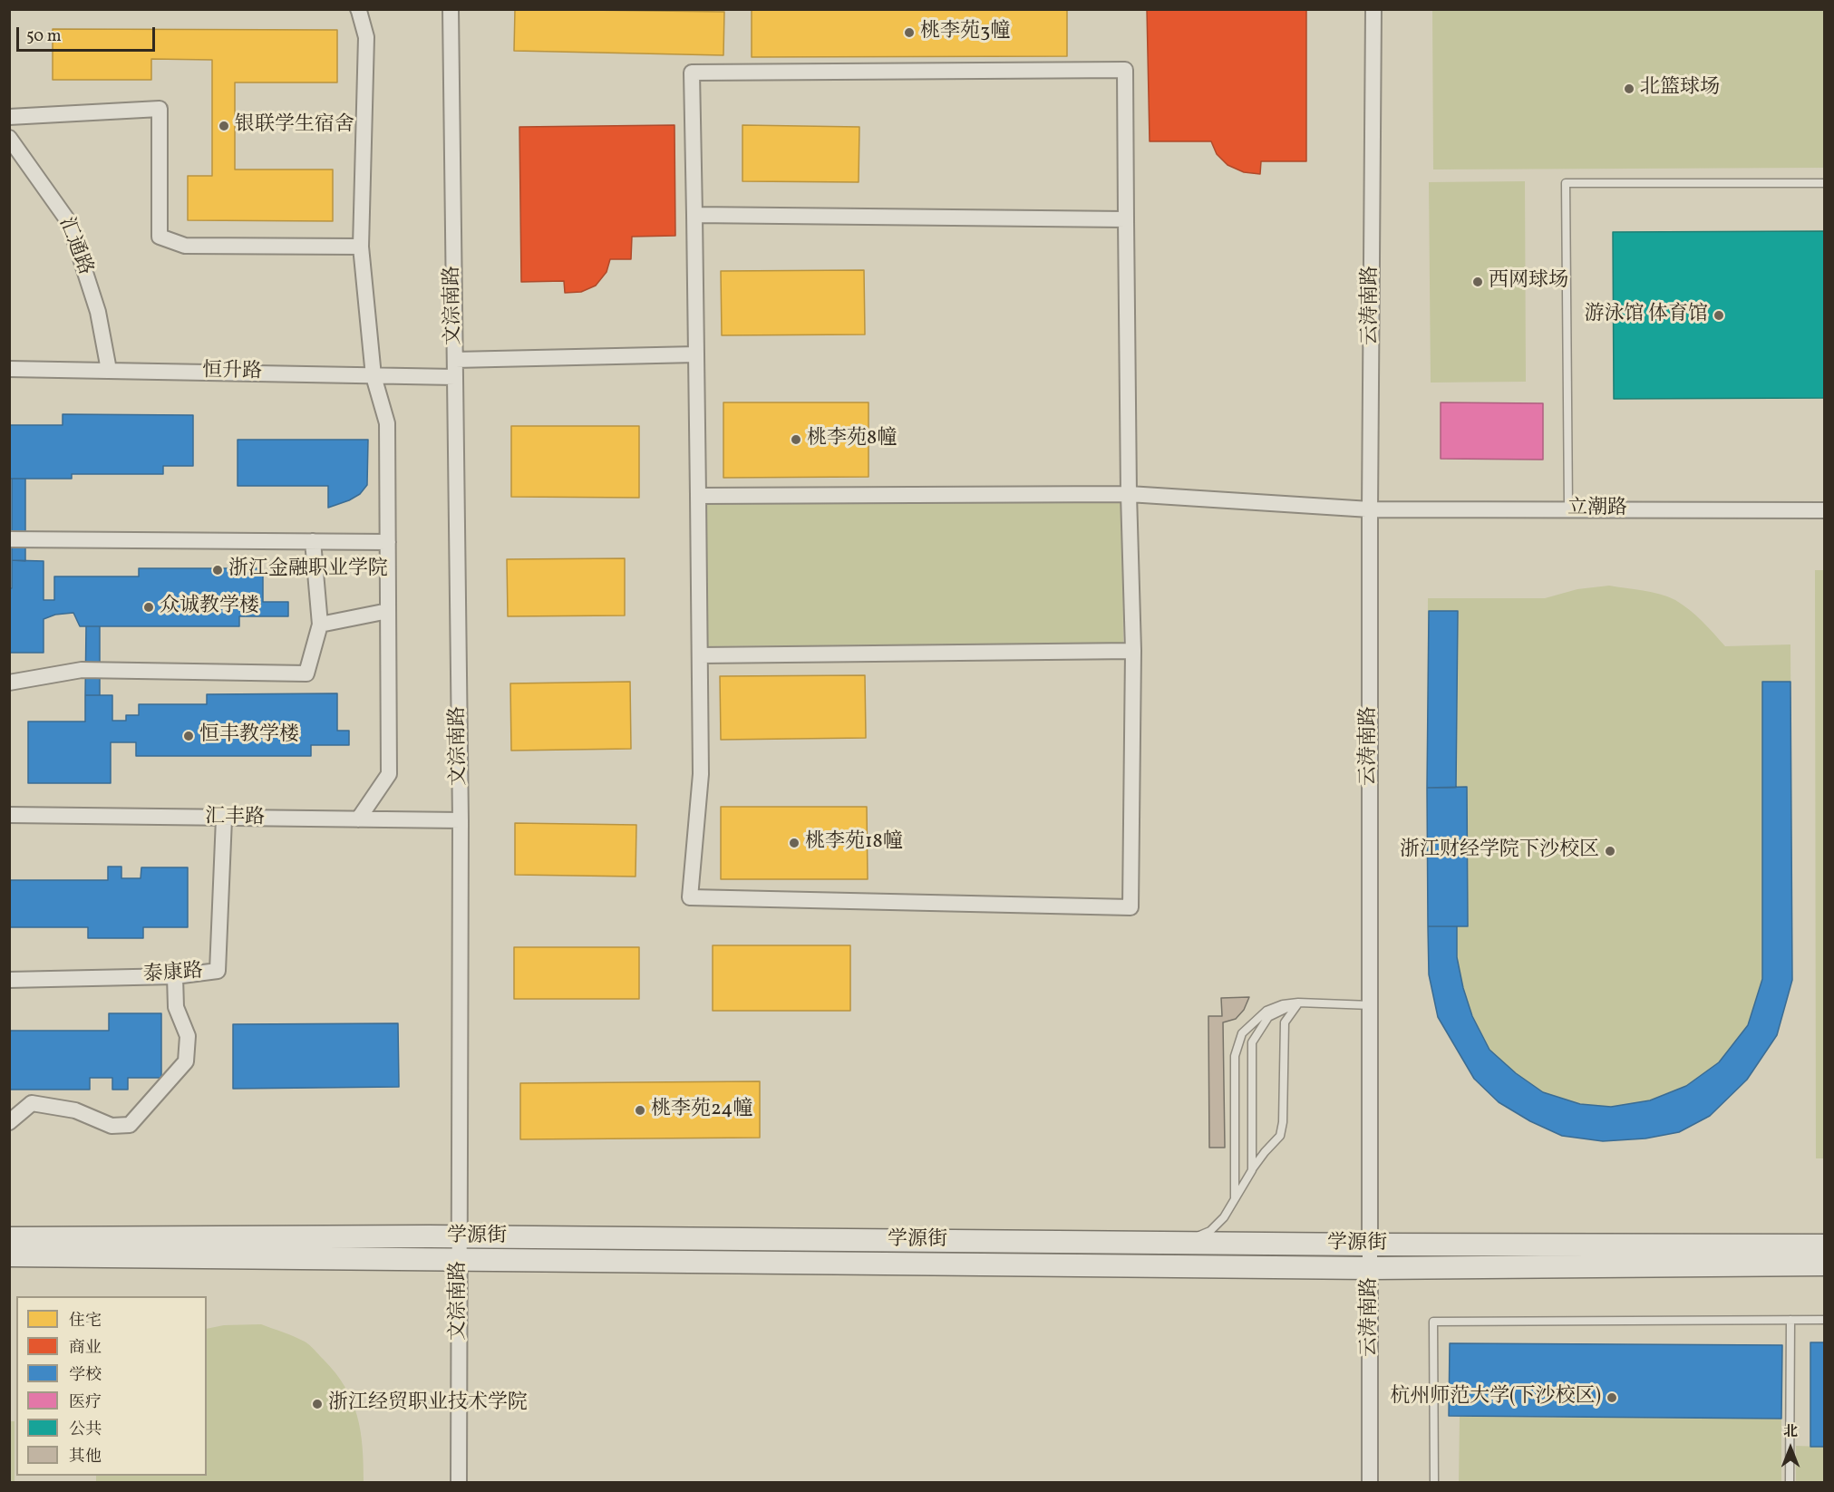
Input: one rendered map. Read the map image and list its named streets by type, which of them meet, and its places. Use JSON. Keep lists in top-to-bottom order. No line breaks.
{"streets":{"main road":["学源街"],"street":["汇通路","文淙南路","云涛南路","恒升路","立潮路","汇丰路","泰康路"]},"crossings":[["汇通路","恒升路"],["文淙南路","恒升路"],["文淙南路","汇丰路"],["文淙南路","学源街"],["云涛南路","立潮路"],["云涛南路","学源街"],["汇丰路","泰康路"]],"places":["桃李苑3幢","北篮球场","银联学生宿舍","西网球场","游泳馆 体育馆","桃李苑8幢","浙江金融职业学院","众诚教学楼","恒丰教学楼","桃李苑18幢","浙江财经学院下沙校区","桃李苑24幢","杭州师范大学(下沙校区)","浙江经贸职业技术学院"],"legend":["住宅","商业","学校","医疗","公共","其他"],"scale_bar":"50 m","north":"top"}
